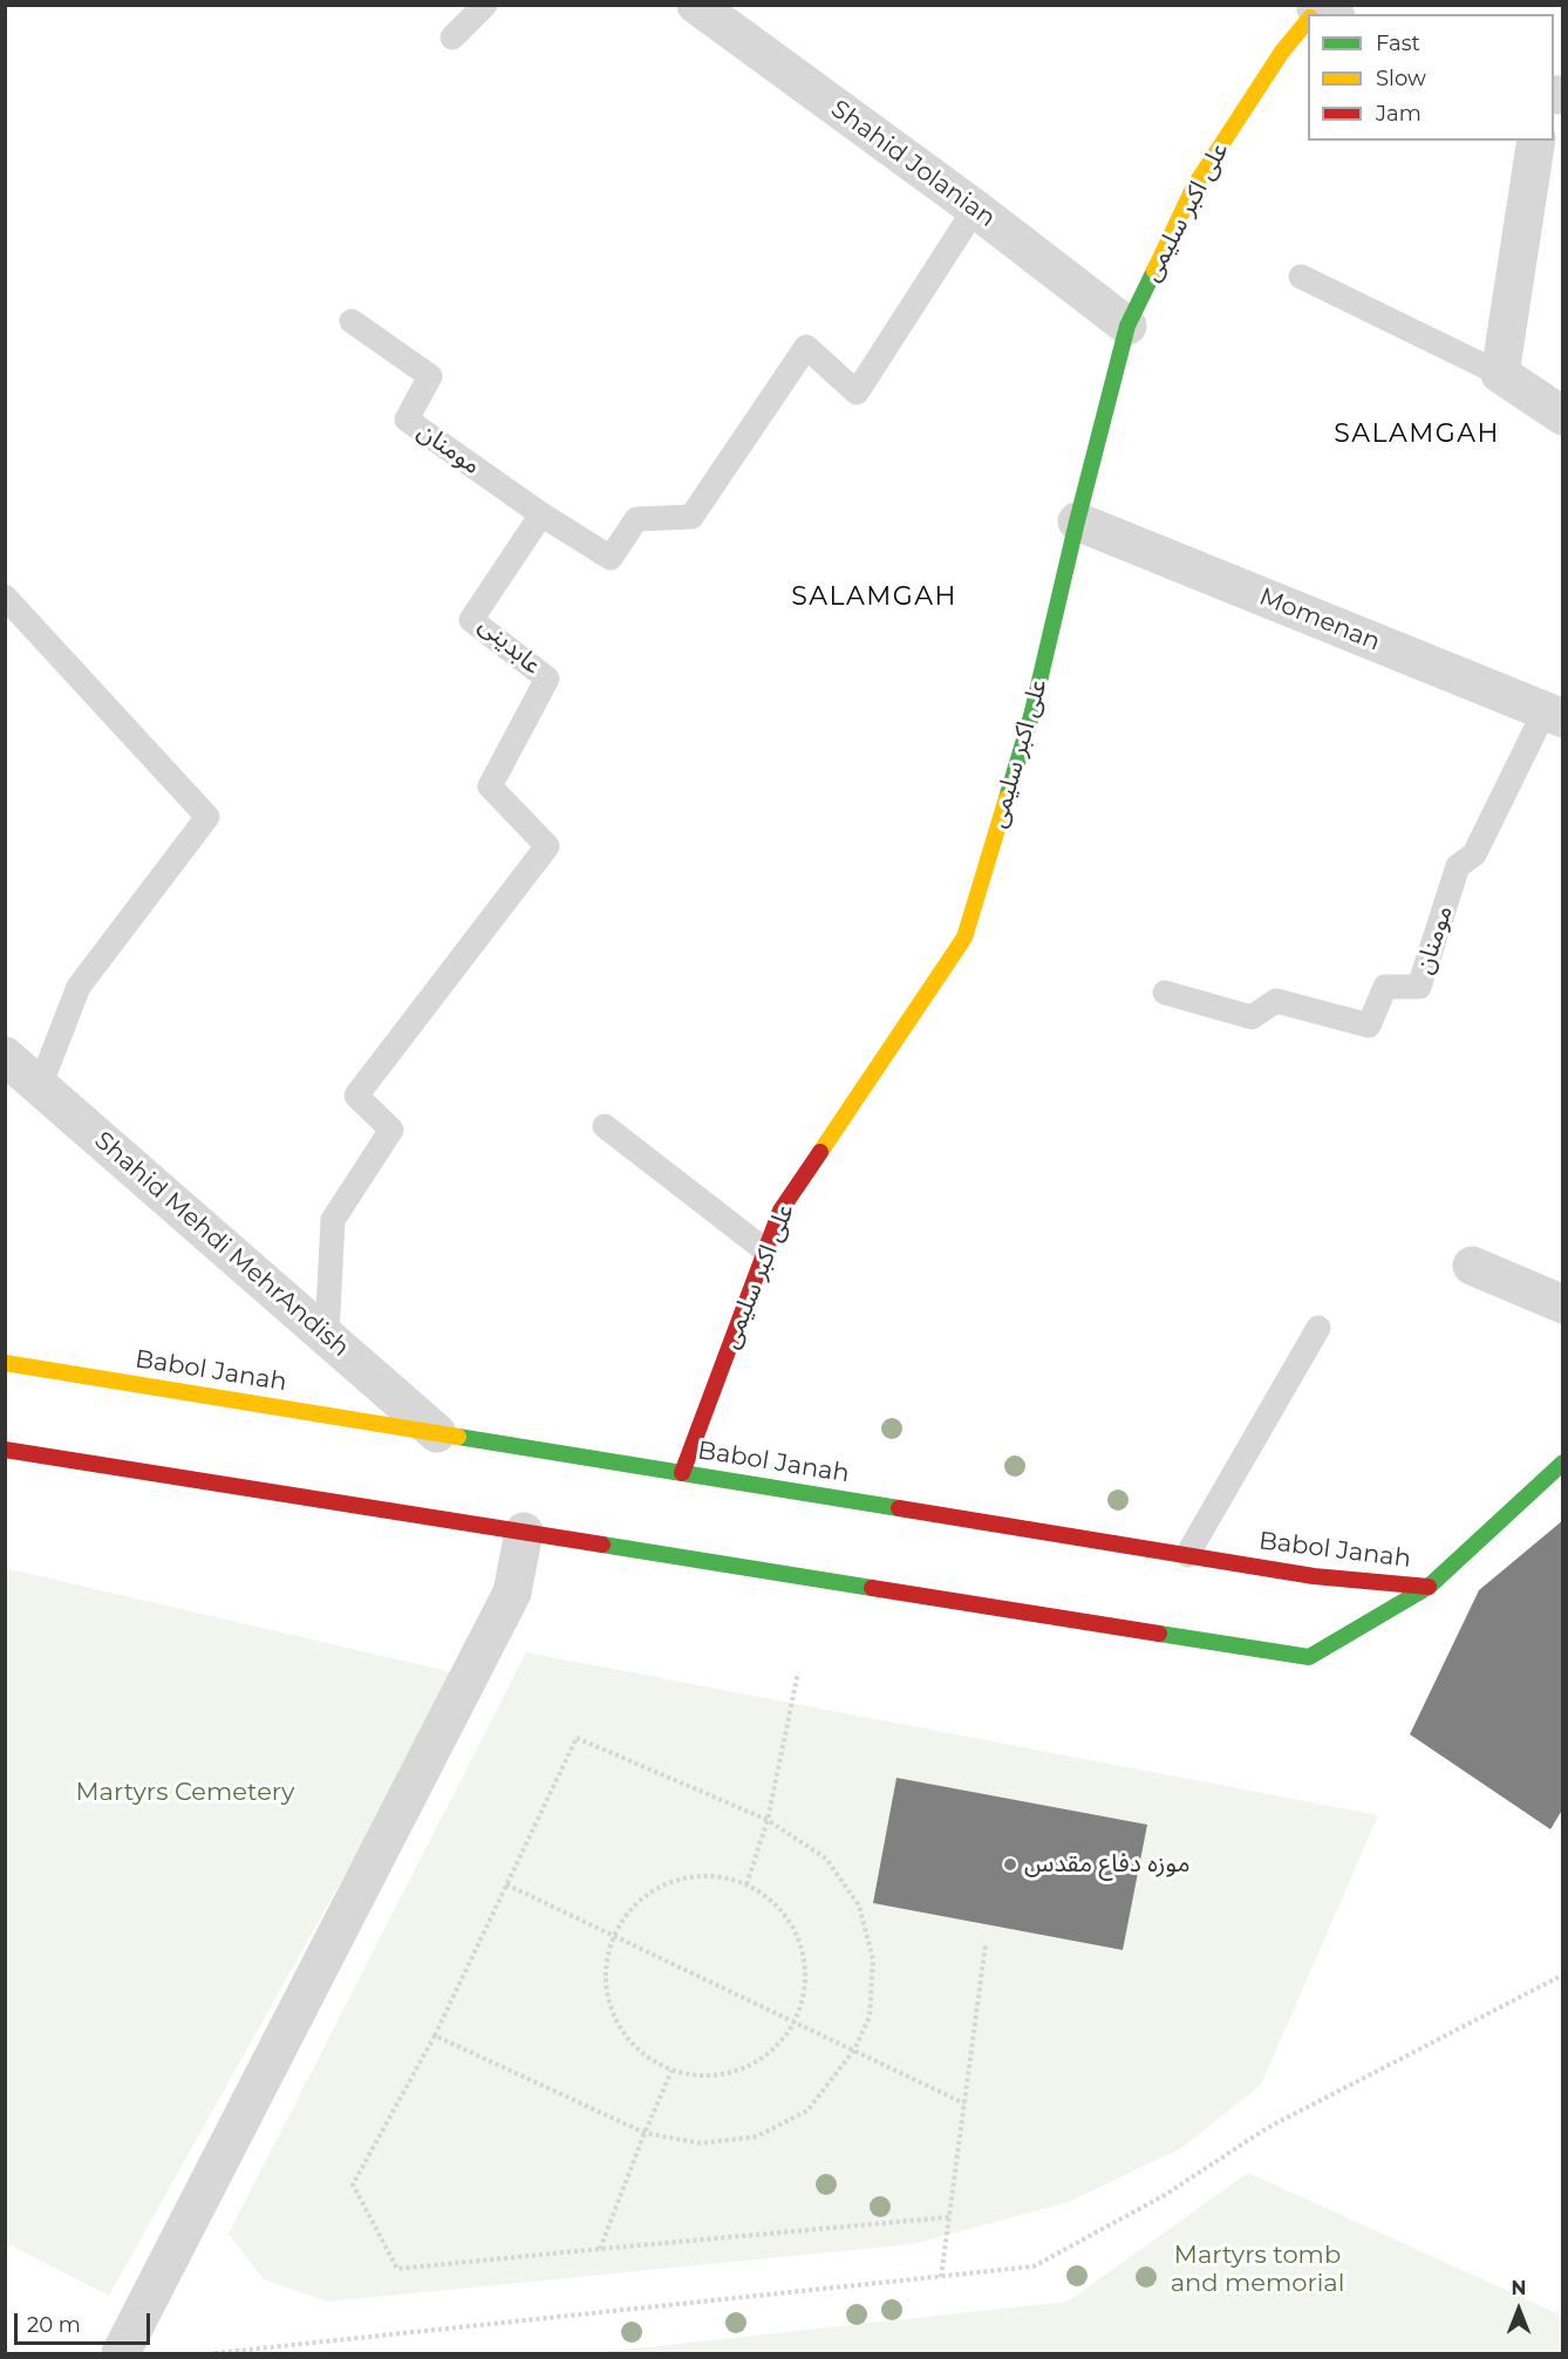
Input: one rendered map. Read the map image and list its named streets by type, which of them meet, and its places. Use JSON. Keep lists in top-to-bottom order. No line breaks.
{"streets":{"street":["Shahid Jolanian","علی اکبر سلیمی","Momenan","Shahid Mehdi MehrAndish","Babol Janah"],"lane":["مومنان","عابدینی"]},"crossings":[["Shahid Jolanian","علی اکبر سلیمی"],["علی اکبر سلیمی","Momenan"],["علی اکبر سلیمی","Babol Janah"],["مومنان","Momenan"],["مومنان","عابدینی"],["عابدینی","Shahid Mehdi MehrAndish"],["Shahid Mehdi MehrAndish","Babol Janah"]],"districts":["SALAMGAH","SALAMGAH"],"parks":["Martyrs Cemetery","Martyrs tomb and memorial"],"places":["موزه دفاع مقدس"],"legend":["Fast","Slow","Jam"],"scale_bar":"20 m","north":"top"}
